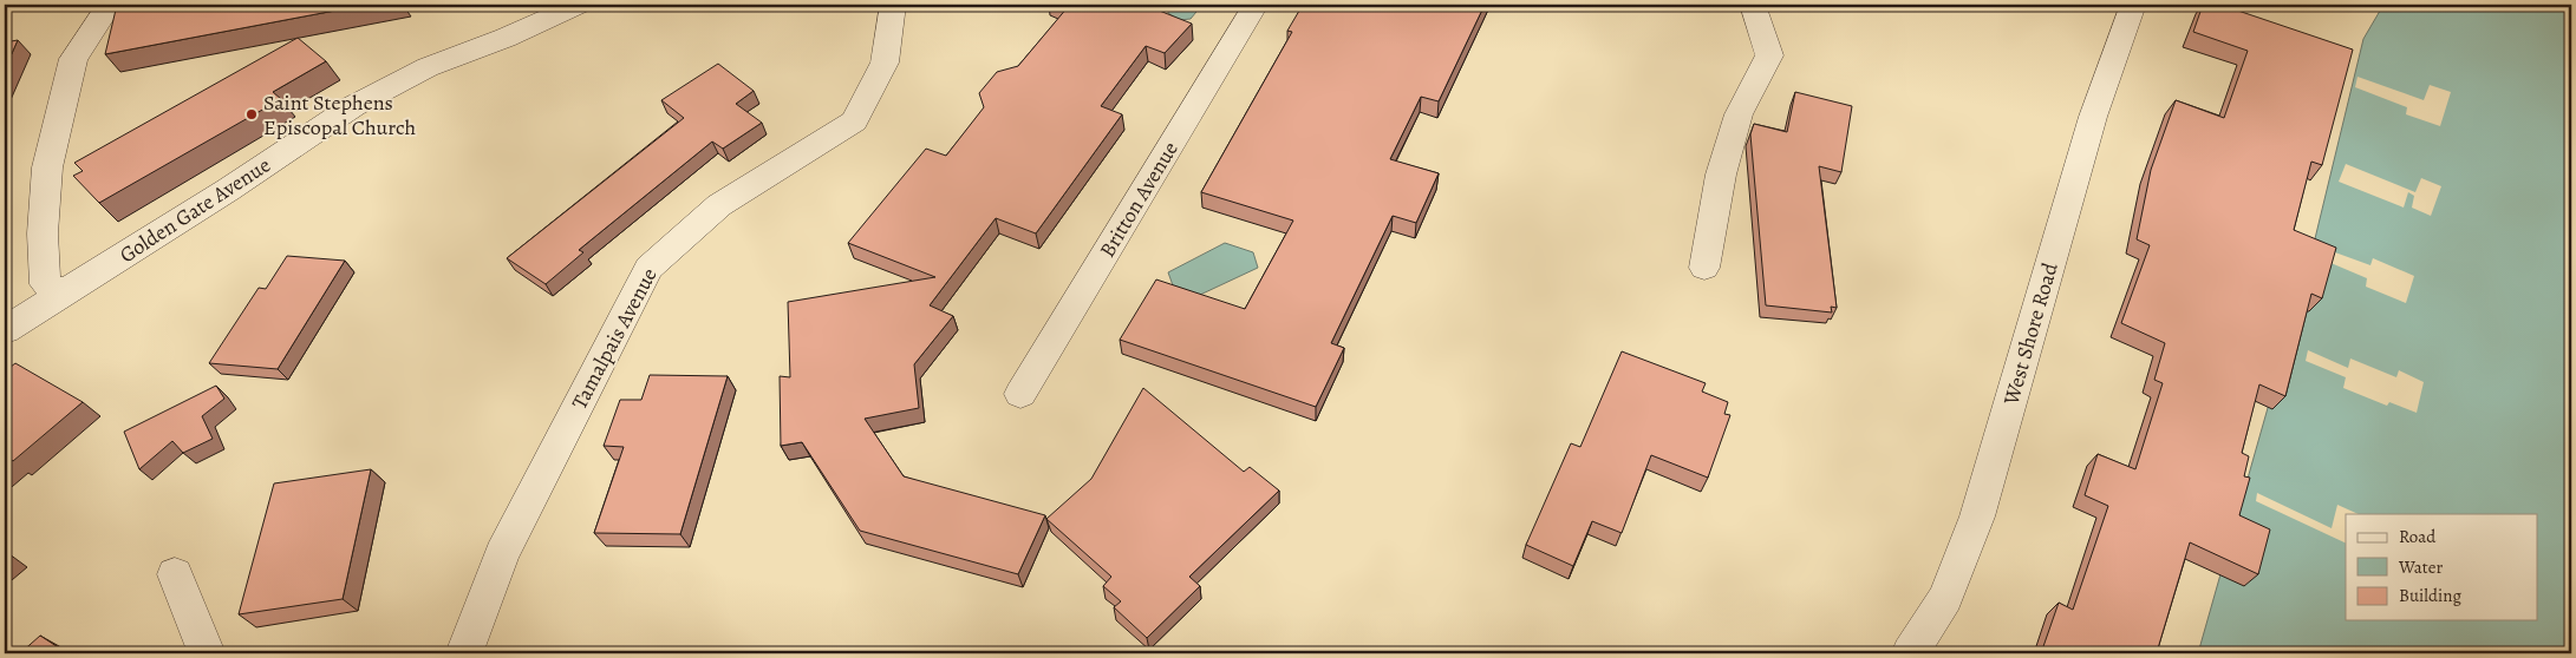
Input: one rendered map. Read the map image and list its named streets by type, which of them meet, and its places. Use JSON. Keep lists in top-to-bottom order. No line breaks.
{"streets":{"street":["Britton Avenue","Golden Gate Avenue","West Shore Road","Tamalpais Avenue"]},"places":["Saint Stephens Episcopal Church"],"legend":["Road","Water","Building"]}
